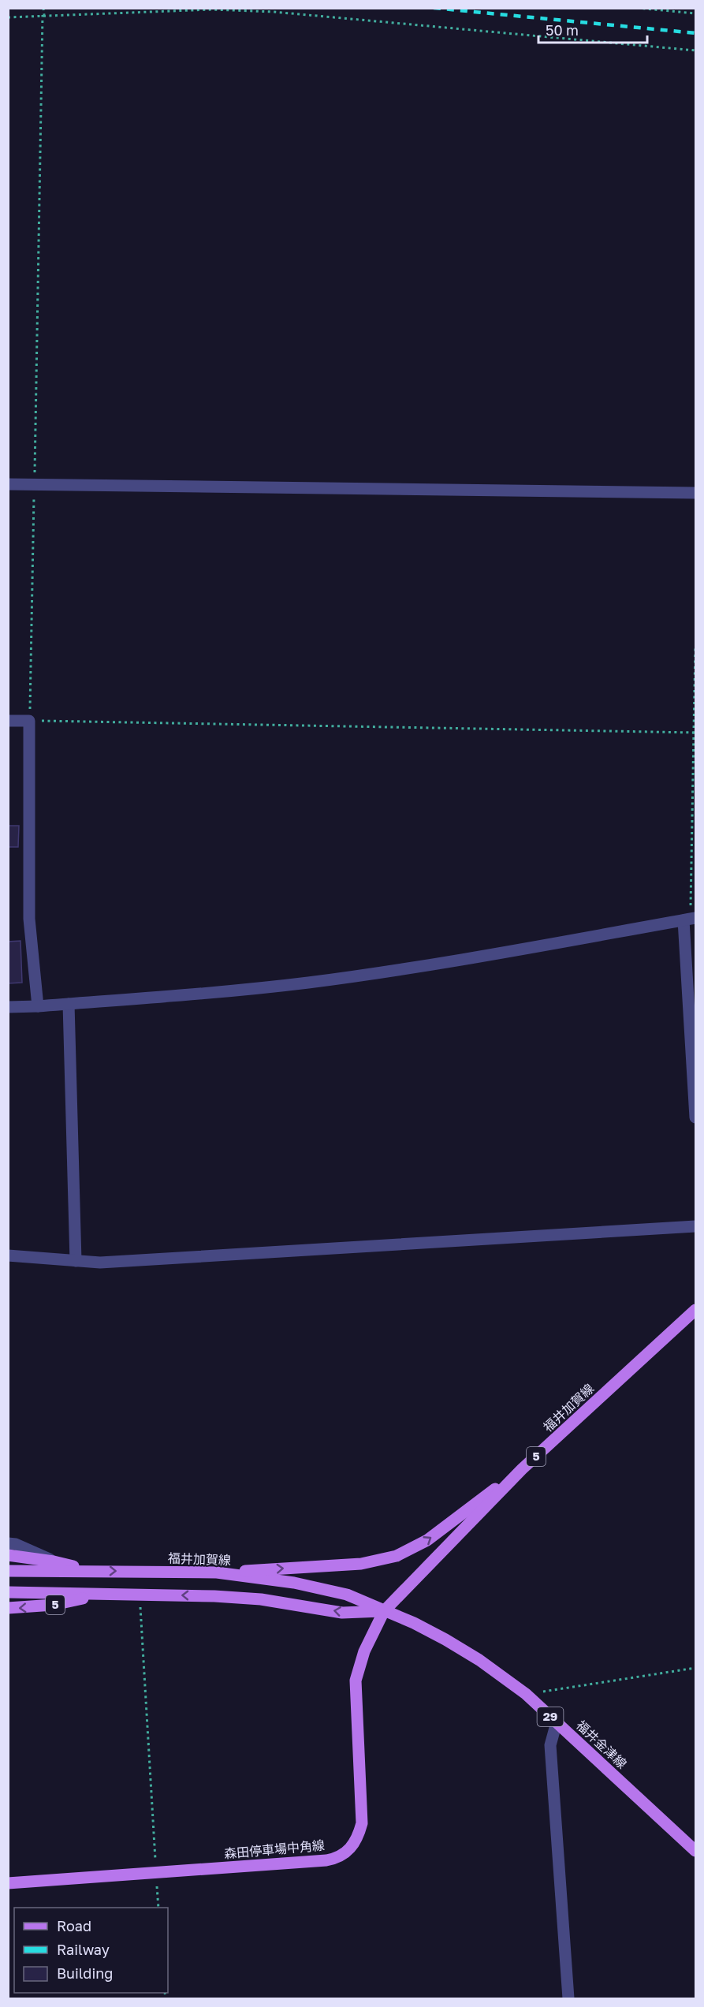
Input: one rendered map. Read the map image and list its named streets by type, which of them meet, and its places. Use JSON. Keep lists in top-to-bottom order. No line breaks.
{"streets":{"main road":["福井加賀線","5","29","福井金津線","森田停車場中角線"]},"crossings":[["福井加賀線","5"],["福井加賀線","福井金津線"],["福井加賀線","森田停車場中角線"],["5","福井金津線"],["5","森田停車場中角線"],["福井金津線","森田停車場中角線"]],"legend":["Road","Railway","Building"],"scale_bar":"50 m"}
